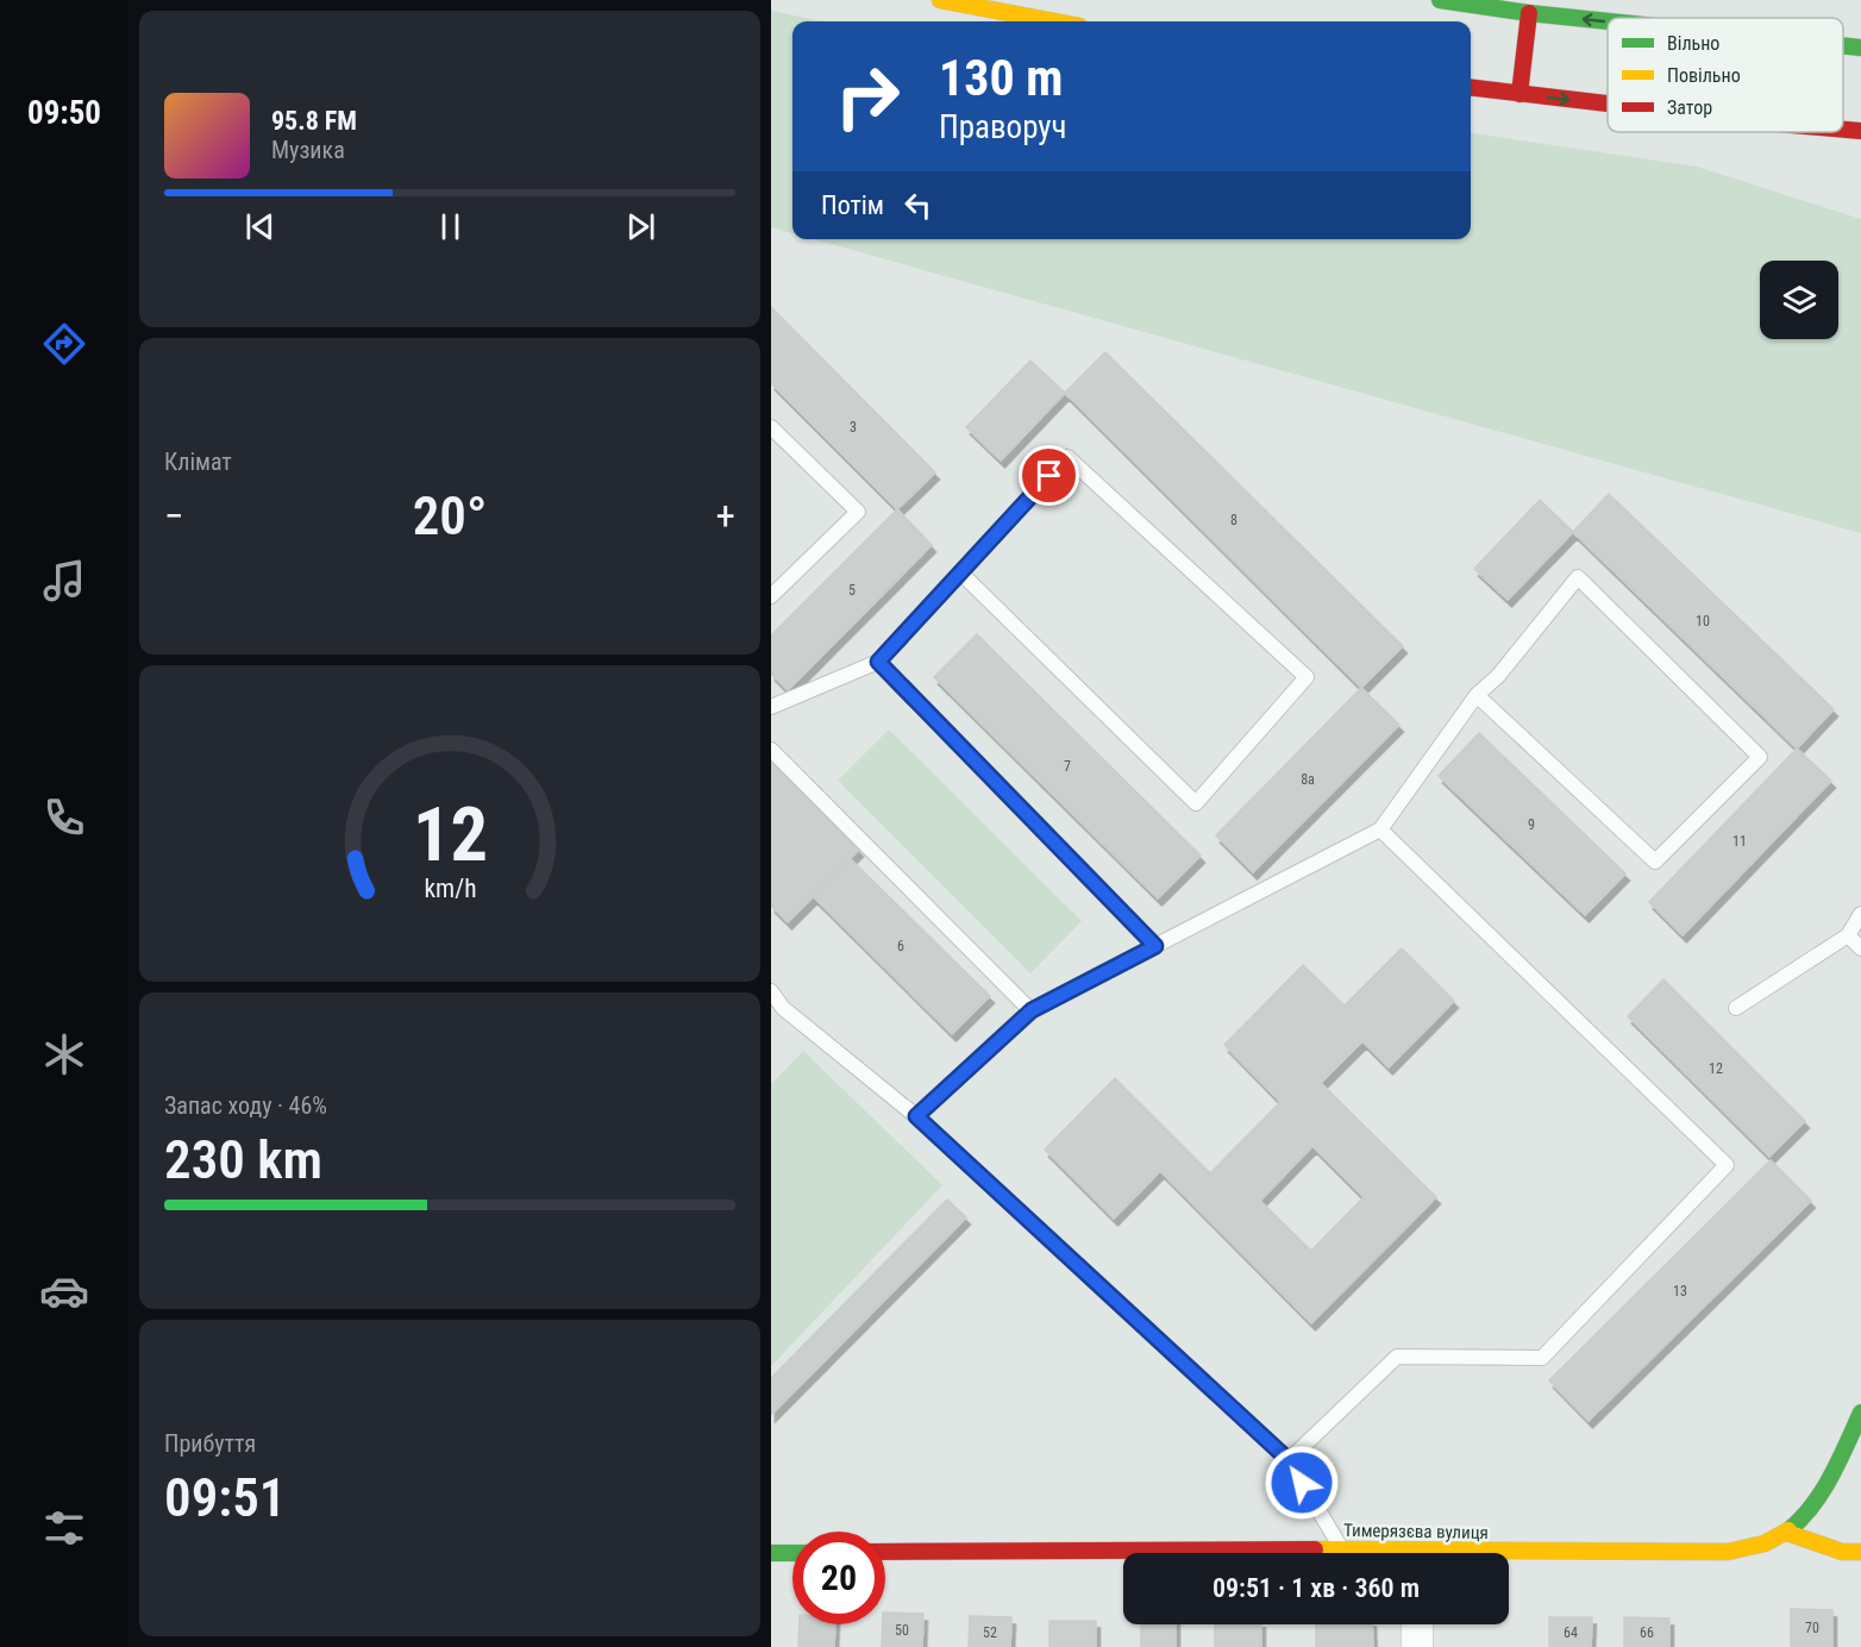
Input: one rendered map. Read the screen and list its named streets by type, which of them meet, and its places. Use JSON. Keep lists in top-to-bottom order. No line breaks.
{"streets":{"street":["Тимерязєва вулиця"]},"house_numbers":["3","8","5","10","7","8а","9","11","6","12","13","70","50","52","64","66"],"legend":["Вільно","Повільно","Затор"],"page":{"tabs":"09:50","turn":["130 m","Праворуч"],"song":["95.8 FM","Музика"],"then":"Потім","tile":["Клімат",["Запас ходу · 46%","230 km"],["Прибуття","09:51"]],"heat":["−","20°","+"],"limit":"20","trip":"09:51 · 1 хв · 360 m","gauge":["12","km/h"]}}
